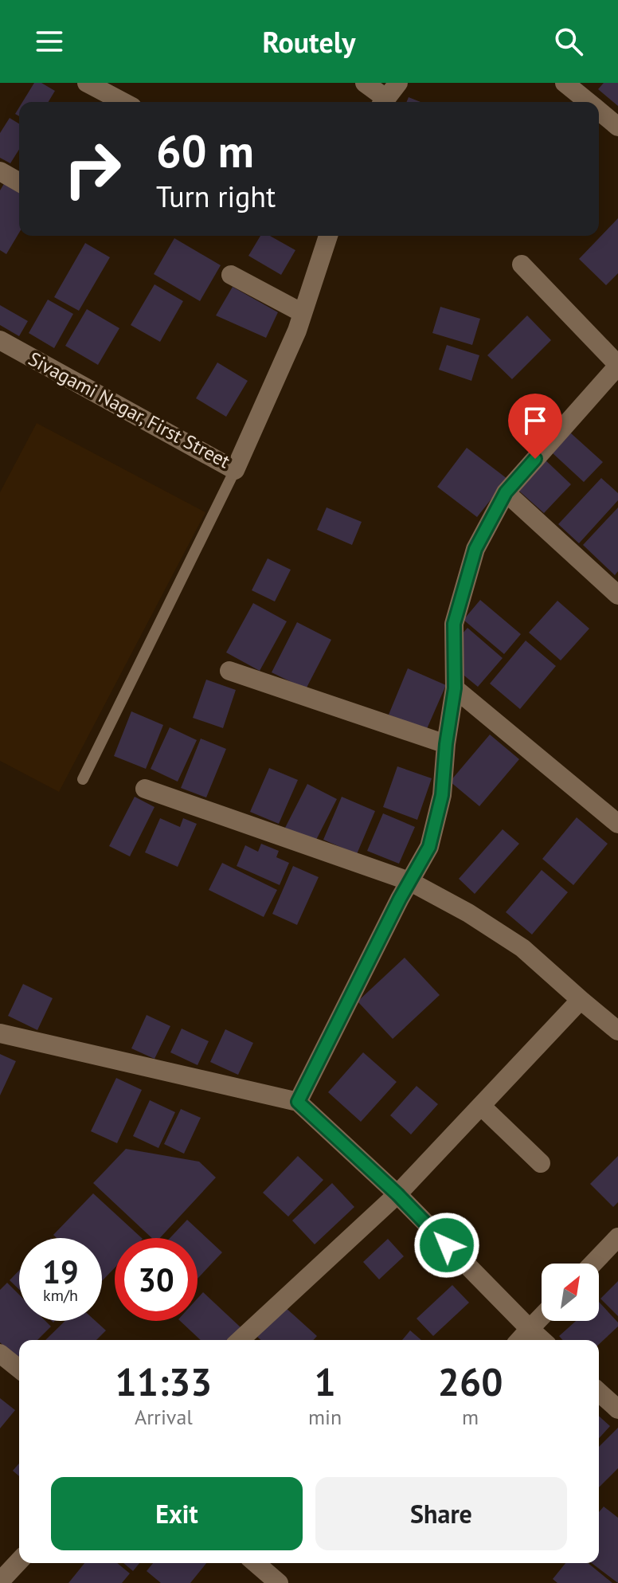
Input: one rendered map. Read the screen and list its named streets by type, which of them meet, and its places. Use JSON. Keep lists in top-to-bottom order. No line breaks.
{"streets":{"street":["Sivagami Nagar, First Street"]},"north":"top right","page":{"header":"Routely","turn":["60 m","Turn right"],"speed":"19 km/h","limit":"30","eta":["11:33","Arrival","1","min","260","m"],"buttons":["Exit","Share"]}}
